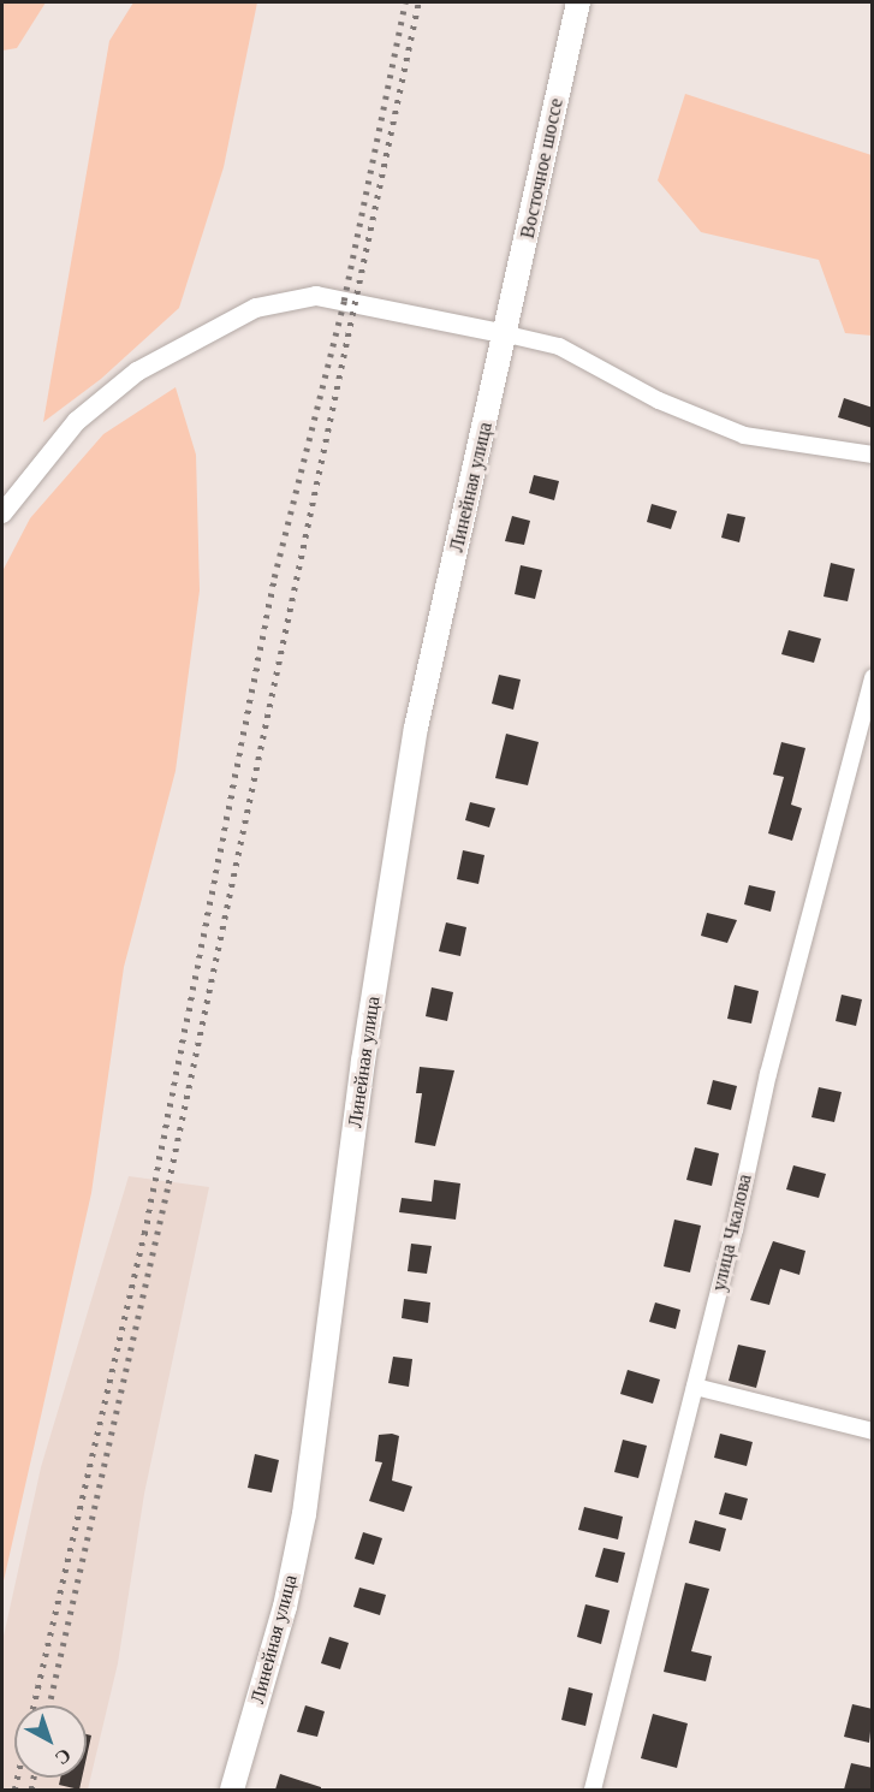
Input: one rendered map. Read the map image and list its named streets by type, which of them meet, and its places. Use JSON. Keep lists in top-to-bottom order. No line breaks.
{"streets":{"main road":["Восточное шоссе","Линейная улица"],"street":["улица Чкалова"]},"crossings":[["Восточное шоссе","Линейная улица"]],"north":"bottom right"}
